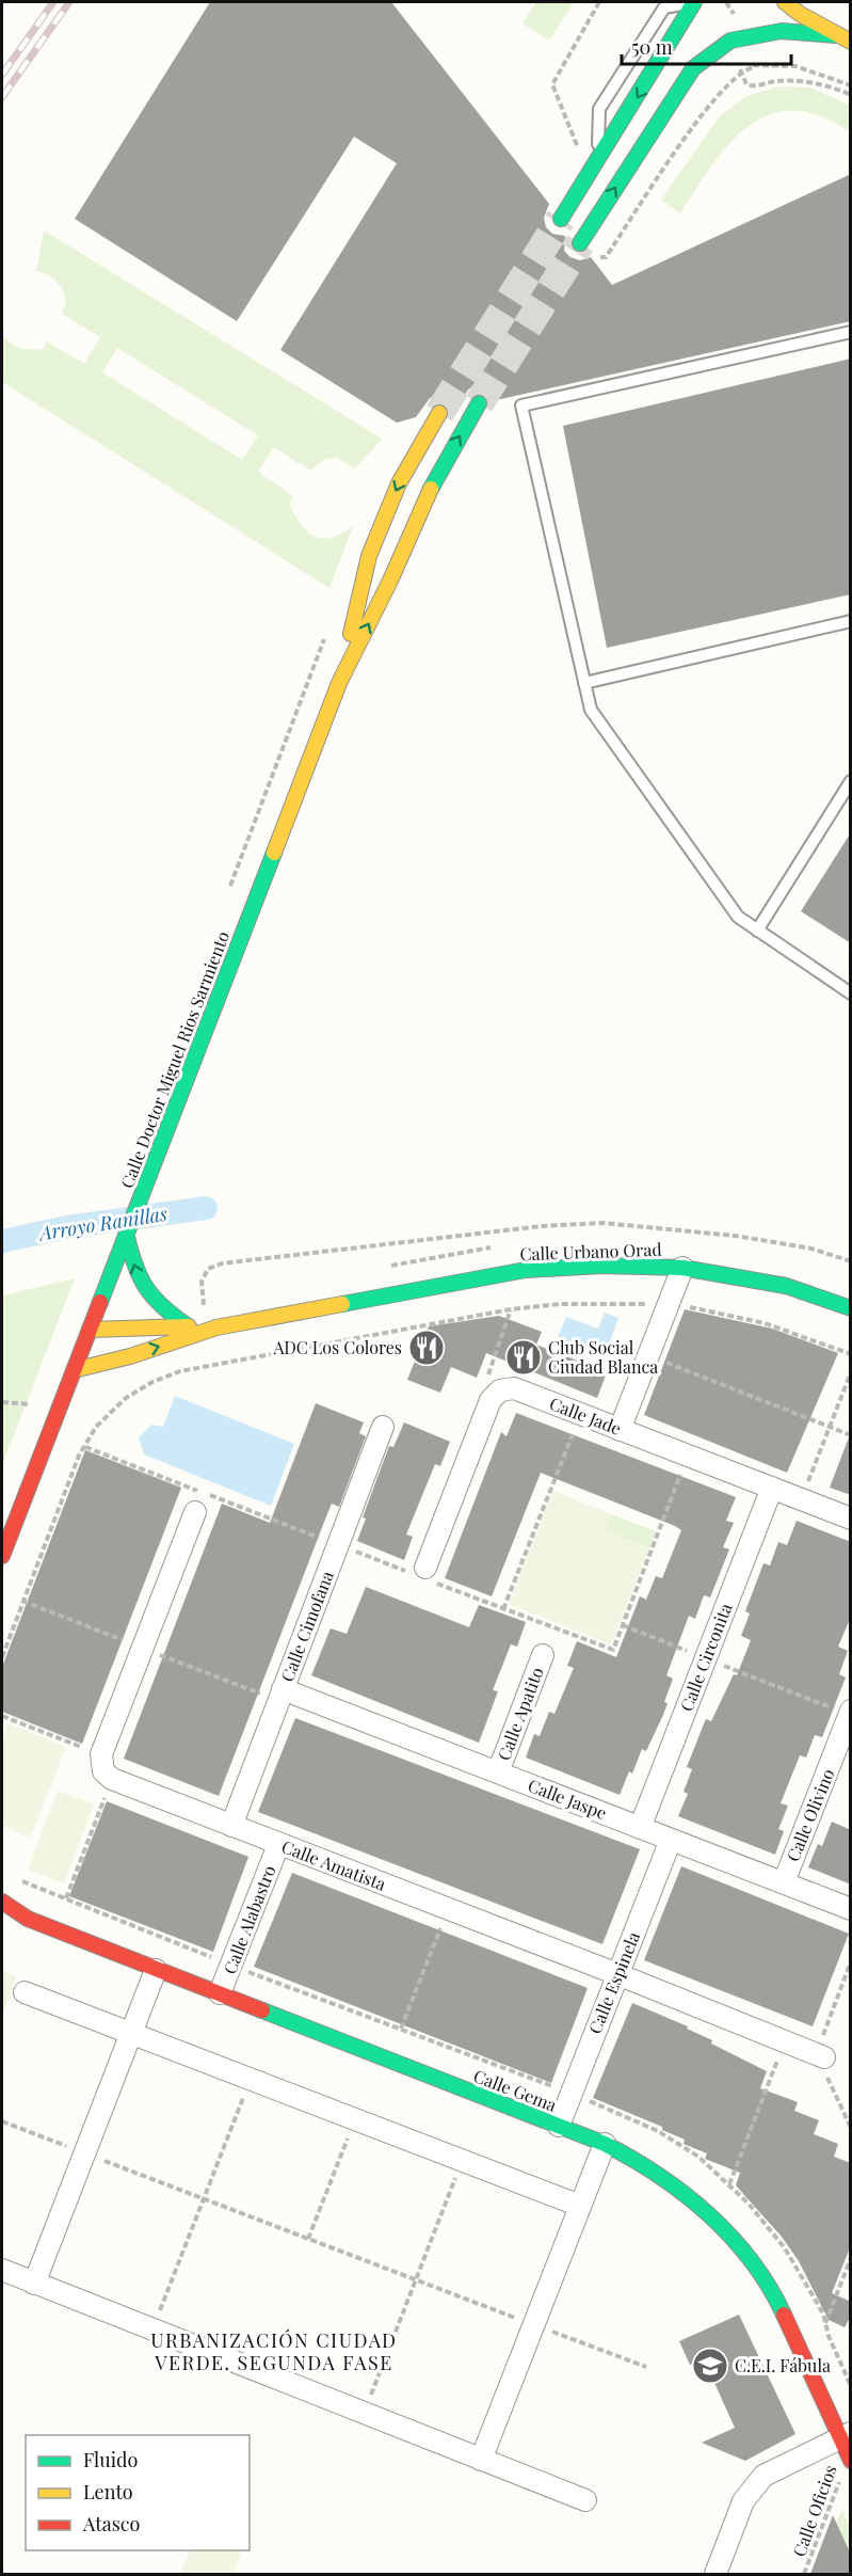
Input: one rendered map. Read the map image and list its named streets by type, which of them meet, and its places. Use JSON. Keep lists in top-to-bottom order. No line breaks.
{"streets":{"main road":["Calle Doctor Miguel Rios Sarmiento","Calle Urbano Orad","Calle Gema"],"street":["Calle Jade","Calle Cimofana","Calle Circonita","Calle Apatito","Calle Jaspe","Calle Olivino","Calle Amatista","Calle Alabastro","Calle Espinela"],"path":["Calle Oficios"]},"crossings":[["Calle Doctor Miguel Rios Sarmiento","Calle Urbano Orad"],["Calle Jade","Calle Circonita"],["Calle Cimofana","Calle Jaspe"],["Calle Cimofana","Calle Amatista"],["Calle Circonita","Calle Jaspe"],["Calle Apatito","Calle Jaspe"],["Calle Jaspe","Calle Olivino"],["Calle Jaspe","Calle Espinela"],["Calle Amatista","Calle Alabastro"],["Calle Amatista","Calle Espinela"],["Calle Alabastro","Calle Gema"],["Calle Espinela","Calle Gema"],["Calle Gema","Calle Oficios"]],"districts":["URBANIZACIÓN CIUDAD VERDE. SEGUNDA FASE"],"water":["Arroyo Ranillas"],"places":{"restaurant":["ADC Los Colores","Club Social Ciudad Blanca"],"school or university":["C.E.I. Fábula"]},"legend":["Fluido","Lento","Atasco"],"scale_bar":"50 m"}
